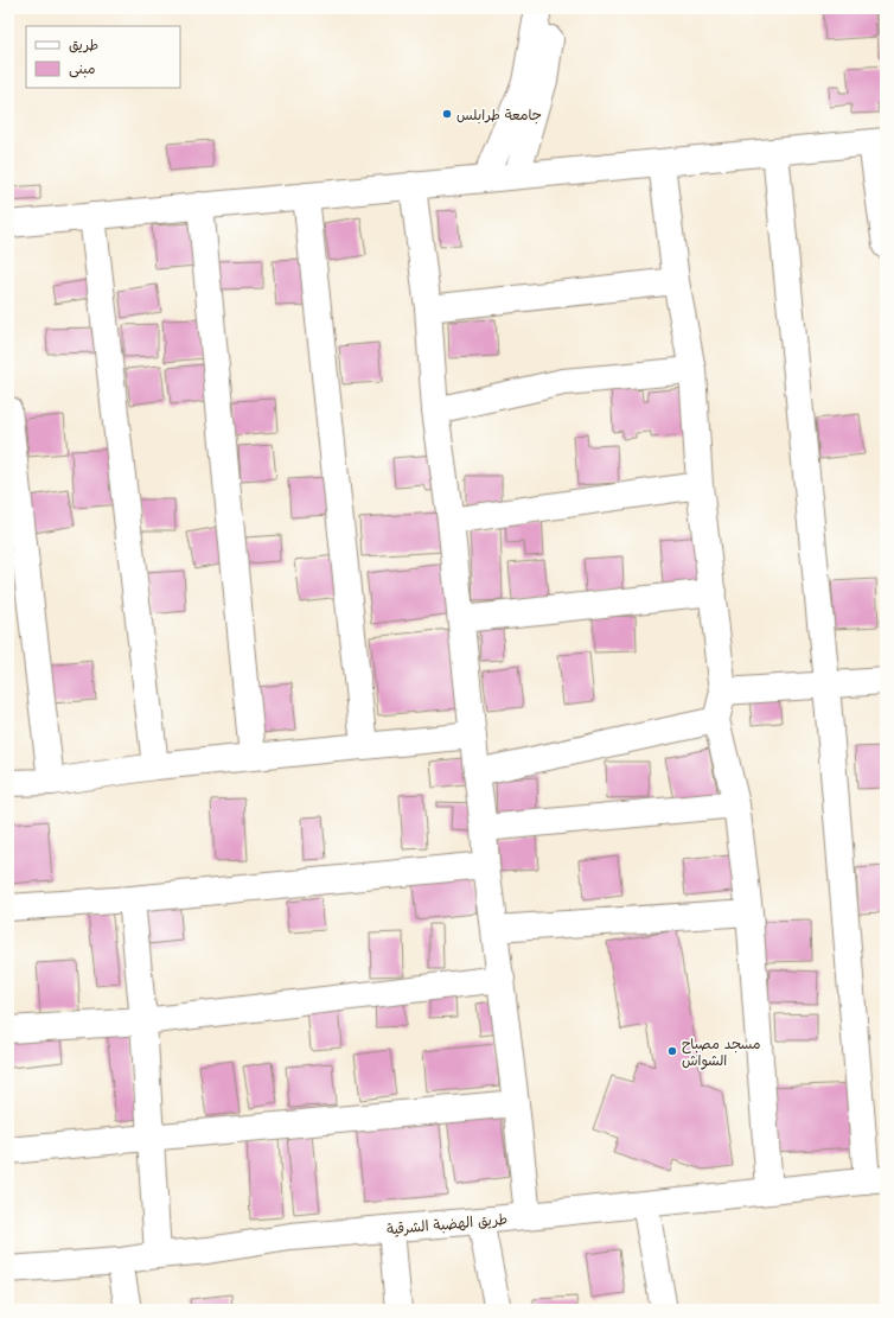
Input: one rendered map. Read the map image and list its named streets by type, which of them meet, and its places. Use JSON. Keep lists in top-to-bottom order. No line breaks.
{"streets":{"street":["طريق الهضبة الشرقية"]},"places":["جامعة طرابلس","مسجد مصباح الشواش"],"legend":["طريق","مبنى"]}
